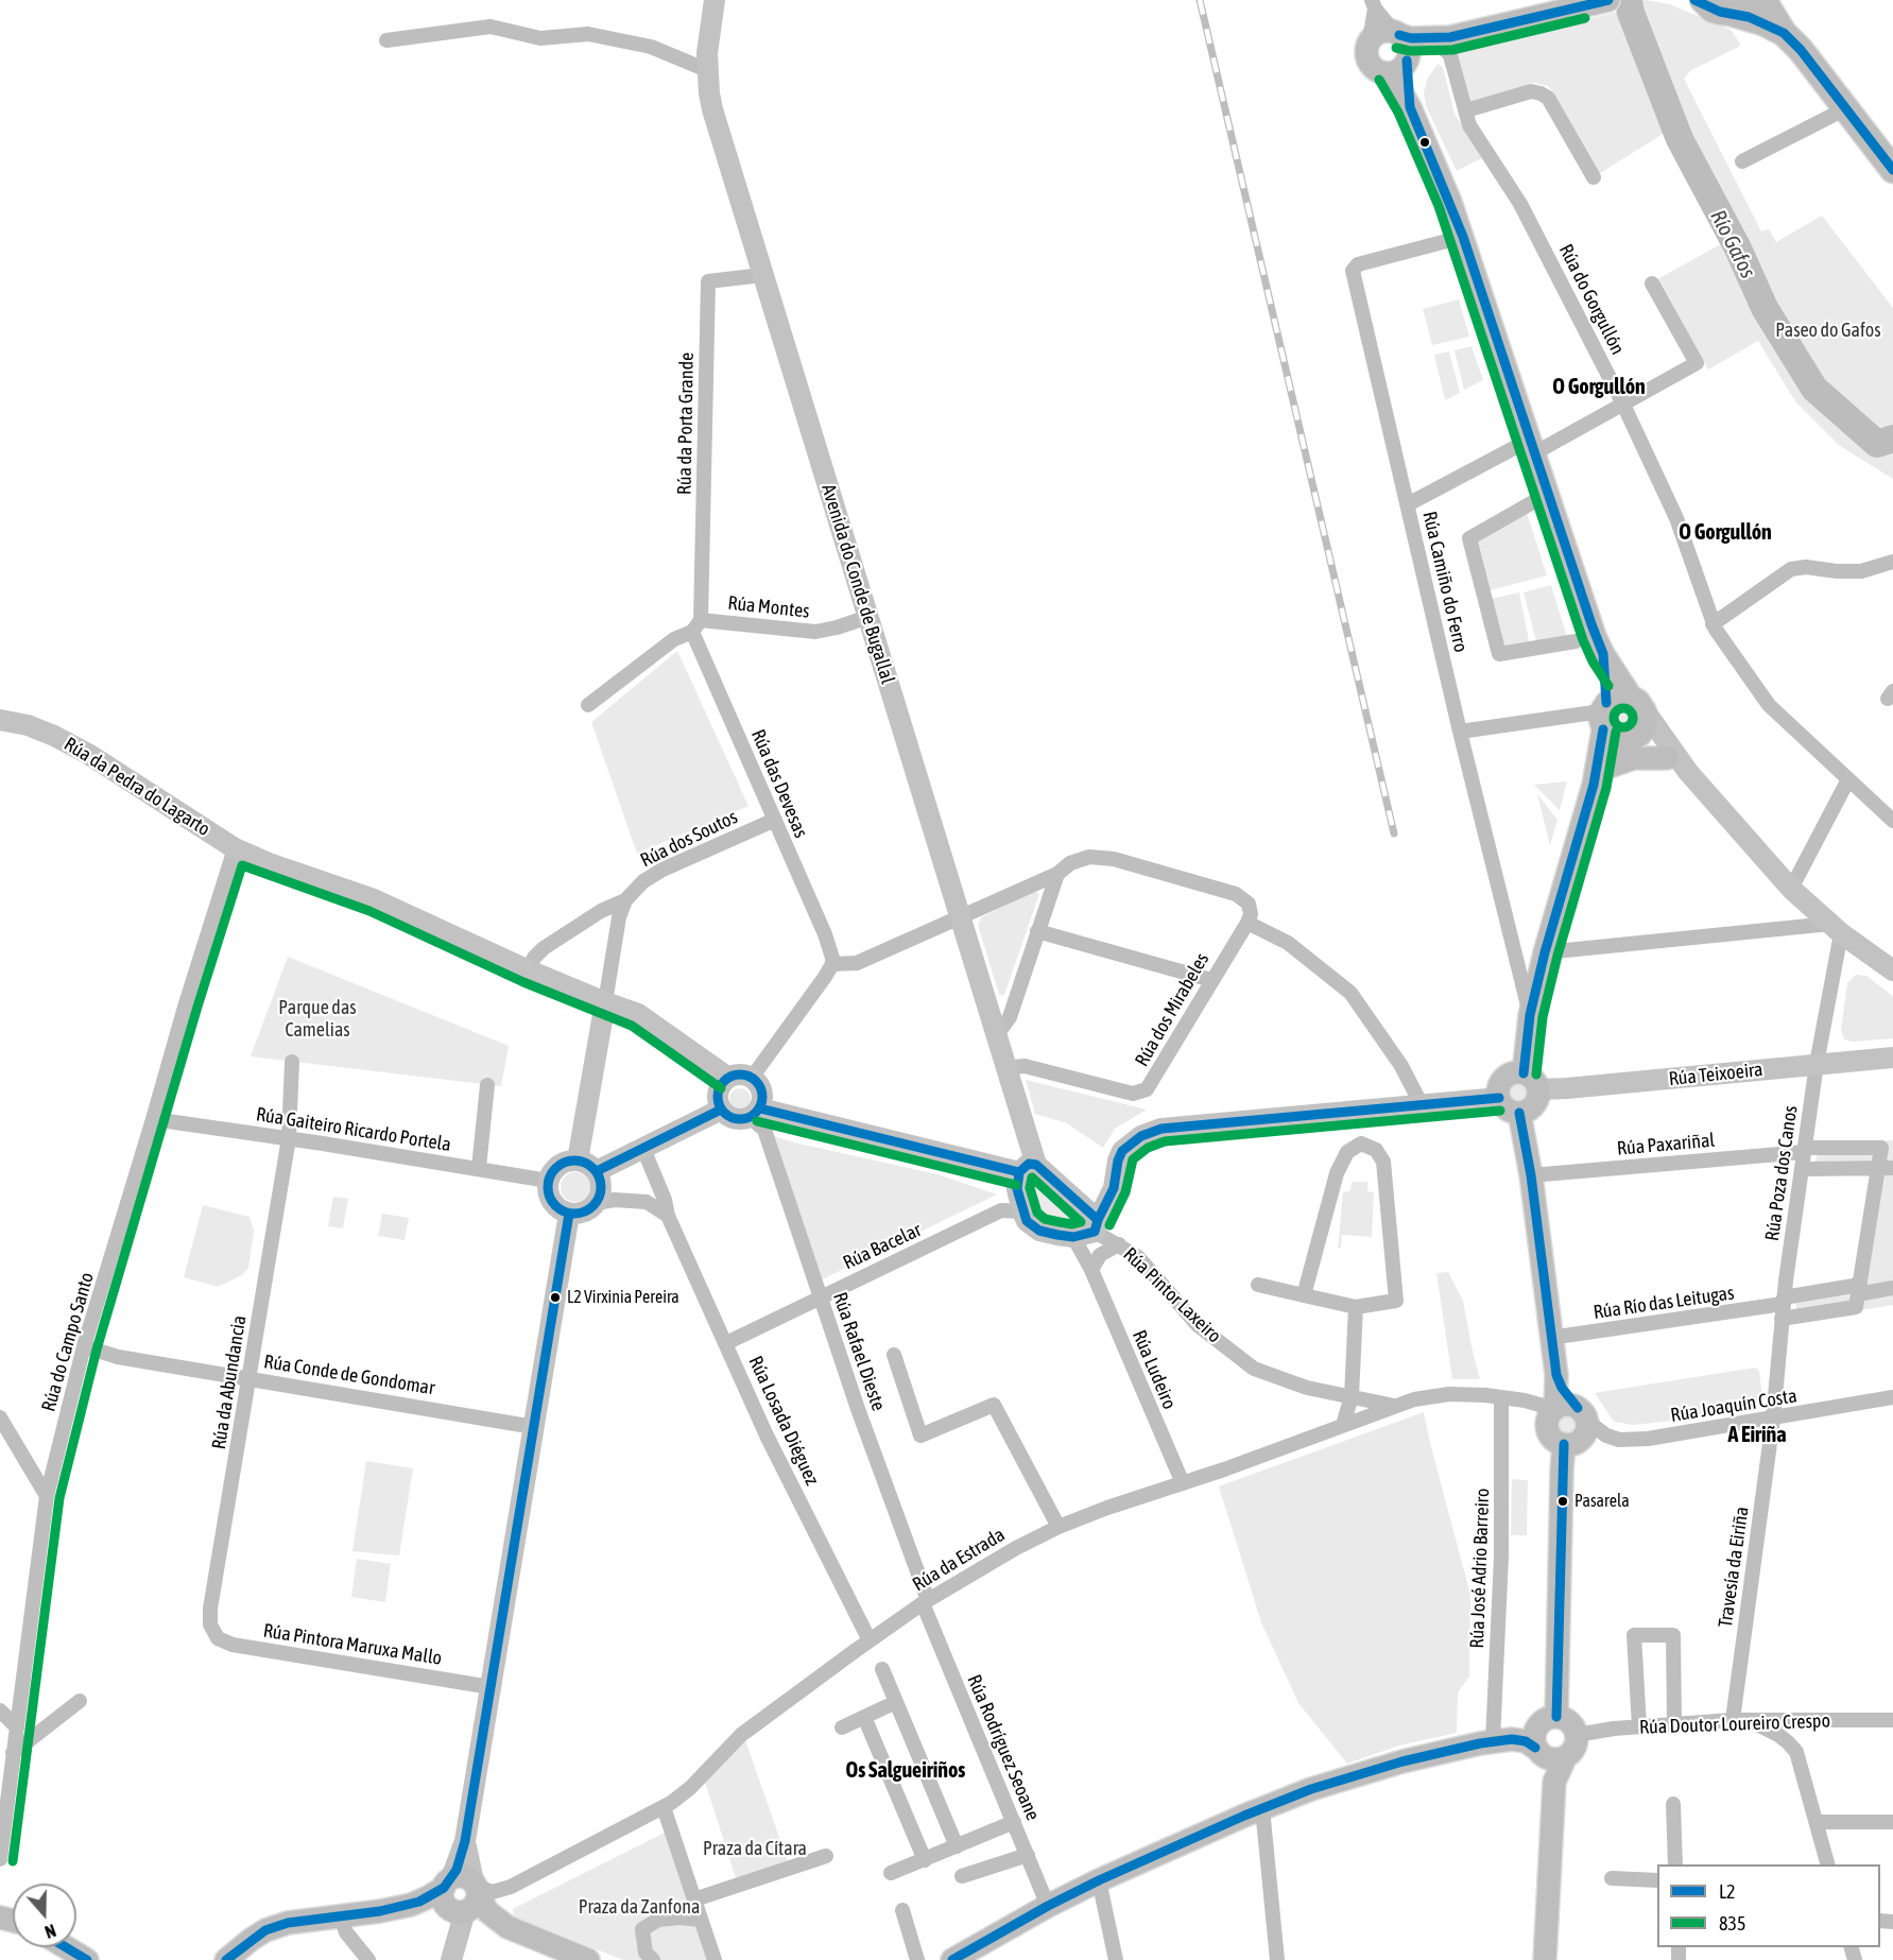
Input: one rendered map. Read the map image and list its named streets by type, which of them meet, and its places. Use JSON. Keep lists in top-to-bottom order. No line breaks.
{"streets":{"main road":["Avenida do Conde de Bugallal","Rúa da Pedra do Lagarto","Rúa Teixoeira","Rúa Pintor Laxeiro"],"street":["Rúa do Gorgullón","Rúa da Porta Grande","Rúa Camiño do Ferro","Rúa Montes","Rúa das Devesas","Rúa dos Soutos","Rúa dos Mirabeles","Rúa Gaiteiro Ricardo Portela","Rúa Paxariñal","Rúa Poza dos Canos","Rúa Bacelar","Rúa Río das Leitugas","Rúa do Campo Santo","Rúa Rafael Dieste","Rúa Ludeiro","Rúa Conde de Gondomar","Rúa da Abundancia","Rúa Joaquín Costa","Rúa Losada Diéguez","Rúa da Estrada","Travesía da Eiriña","Rúa José Adrio Barreiro","Rúa Pintora Maruxa Mallo","Rúa Doutor Loureiro Crespo","Rúa Rodríguez Seoane"]},"crossings":[["Rúa da Porta Grande","Avenida do Conde de Bugallal"],["Rúa da Porta Grande","Rúa Montes"],["Rúa da Porta Grande","Rúa das Devesas"],["Avenida do Conde de Bugallal","Rúa Montes"],["Avenida do Conde de Bugallal","Rúa dos Mirabeles"],["Avenida do Conde de Bugallal","Rúa Pintor Laxeiro"],["Rúa Montes","Rúa das Devesas"],["Rúa das Devesas","Rúa dos Soutos"],["Rúa da Pedra do Lagarto","Rúa do Campo Santo"],["Rúa Teixoeira","Rúa Poza dos Canos"],["Rúa Gaiteiro Ricardo Portela","Rúa do Campo Santo"],["Rúa Gaiteiro Ricardo Portela","Rúa da Abundancia"],["Rúa Paxariñal","Rúa Poza dos Canos"],["Rúa Poza dos Canos","Rúa Río das Leitugas"],["Rúa Poza dos Canos","Rúa Joaquín Costa"],["Rúa Poza dos Canos","Travesía da Eiriña"],["Rúa Bacelar","Rúa Pintor Laxeiro"],["Rúa Bacelar","Rúa Rafael Dieste"],["Rúa Bacelar","Rúa Losada Diéguez"],["Rúa Pintor Laxeiro","Rúa Rafael Dieste"],["Rúa Pintor Laxeiro","Rúa Ludeiro"],["Rúa Pintor Laxeiro","Rúa da Estrada"],["Rúa do Campo Santo","Rúa Conde de Gondomar"],["Rúa Rafael Dieste","Rúa da Estrada"],["Rúa Rafael Dieste","Rúa Rodríguez Seoane"],["Rúa Ludeiro","Rúa da Estrada"],["Rúa Conde de Gondomar","Rúa da Abundancia"],["Rúa da Abundancia","Rúa Pintora Maruxa Mallo"],["Rúa Joaquín Costa","Rúa da Estrada"],["Rúa Joaquín Costa","Travesía da Eiriña"],["Rúa Losada Diéguez","Rúa da Estrada"],["Rúa da Estrada","Rúa José Adrio Barreiro"],["Rúa da Estrada","Rúa Rodríguez Seoane"],["Travesía da Eiriña","Rúa Doutor Loureiro Crespo"]],"districts":["O Gorgullón","O Gorgullón","A Eiriña","Os Salgueiriños"],"water":["Río Gafos"],"parks":["Paseo do Gafos","Parque das Camelias","Praza da Cítara","Praza da Zanfona"],"places":["L2 Virxinia Pereira","Pasarela"],"lines":["transit line L2","transit line 835"],"legend":["L2","835"],"north":"bottom"}
